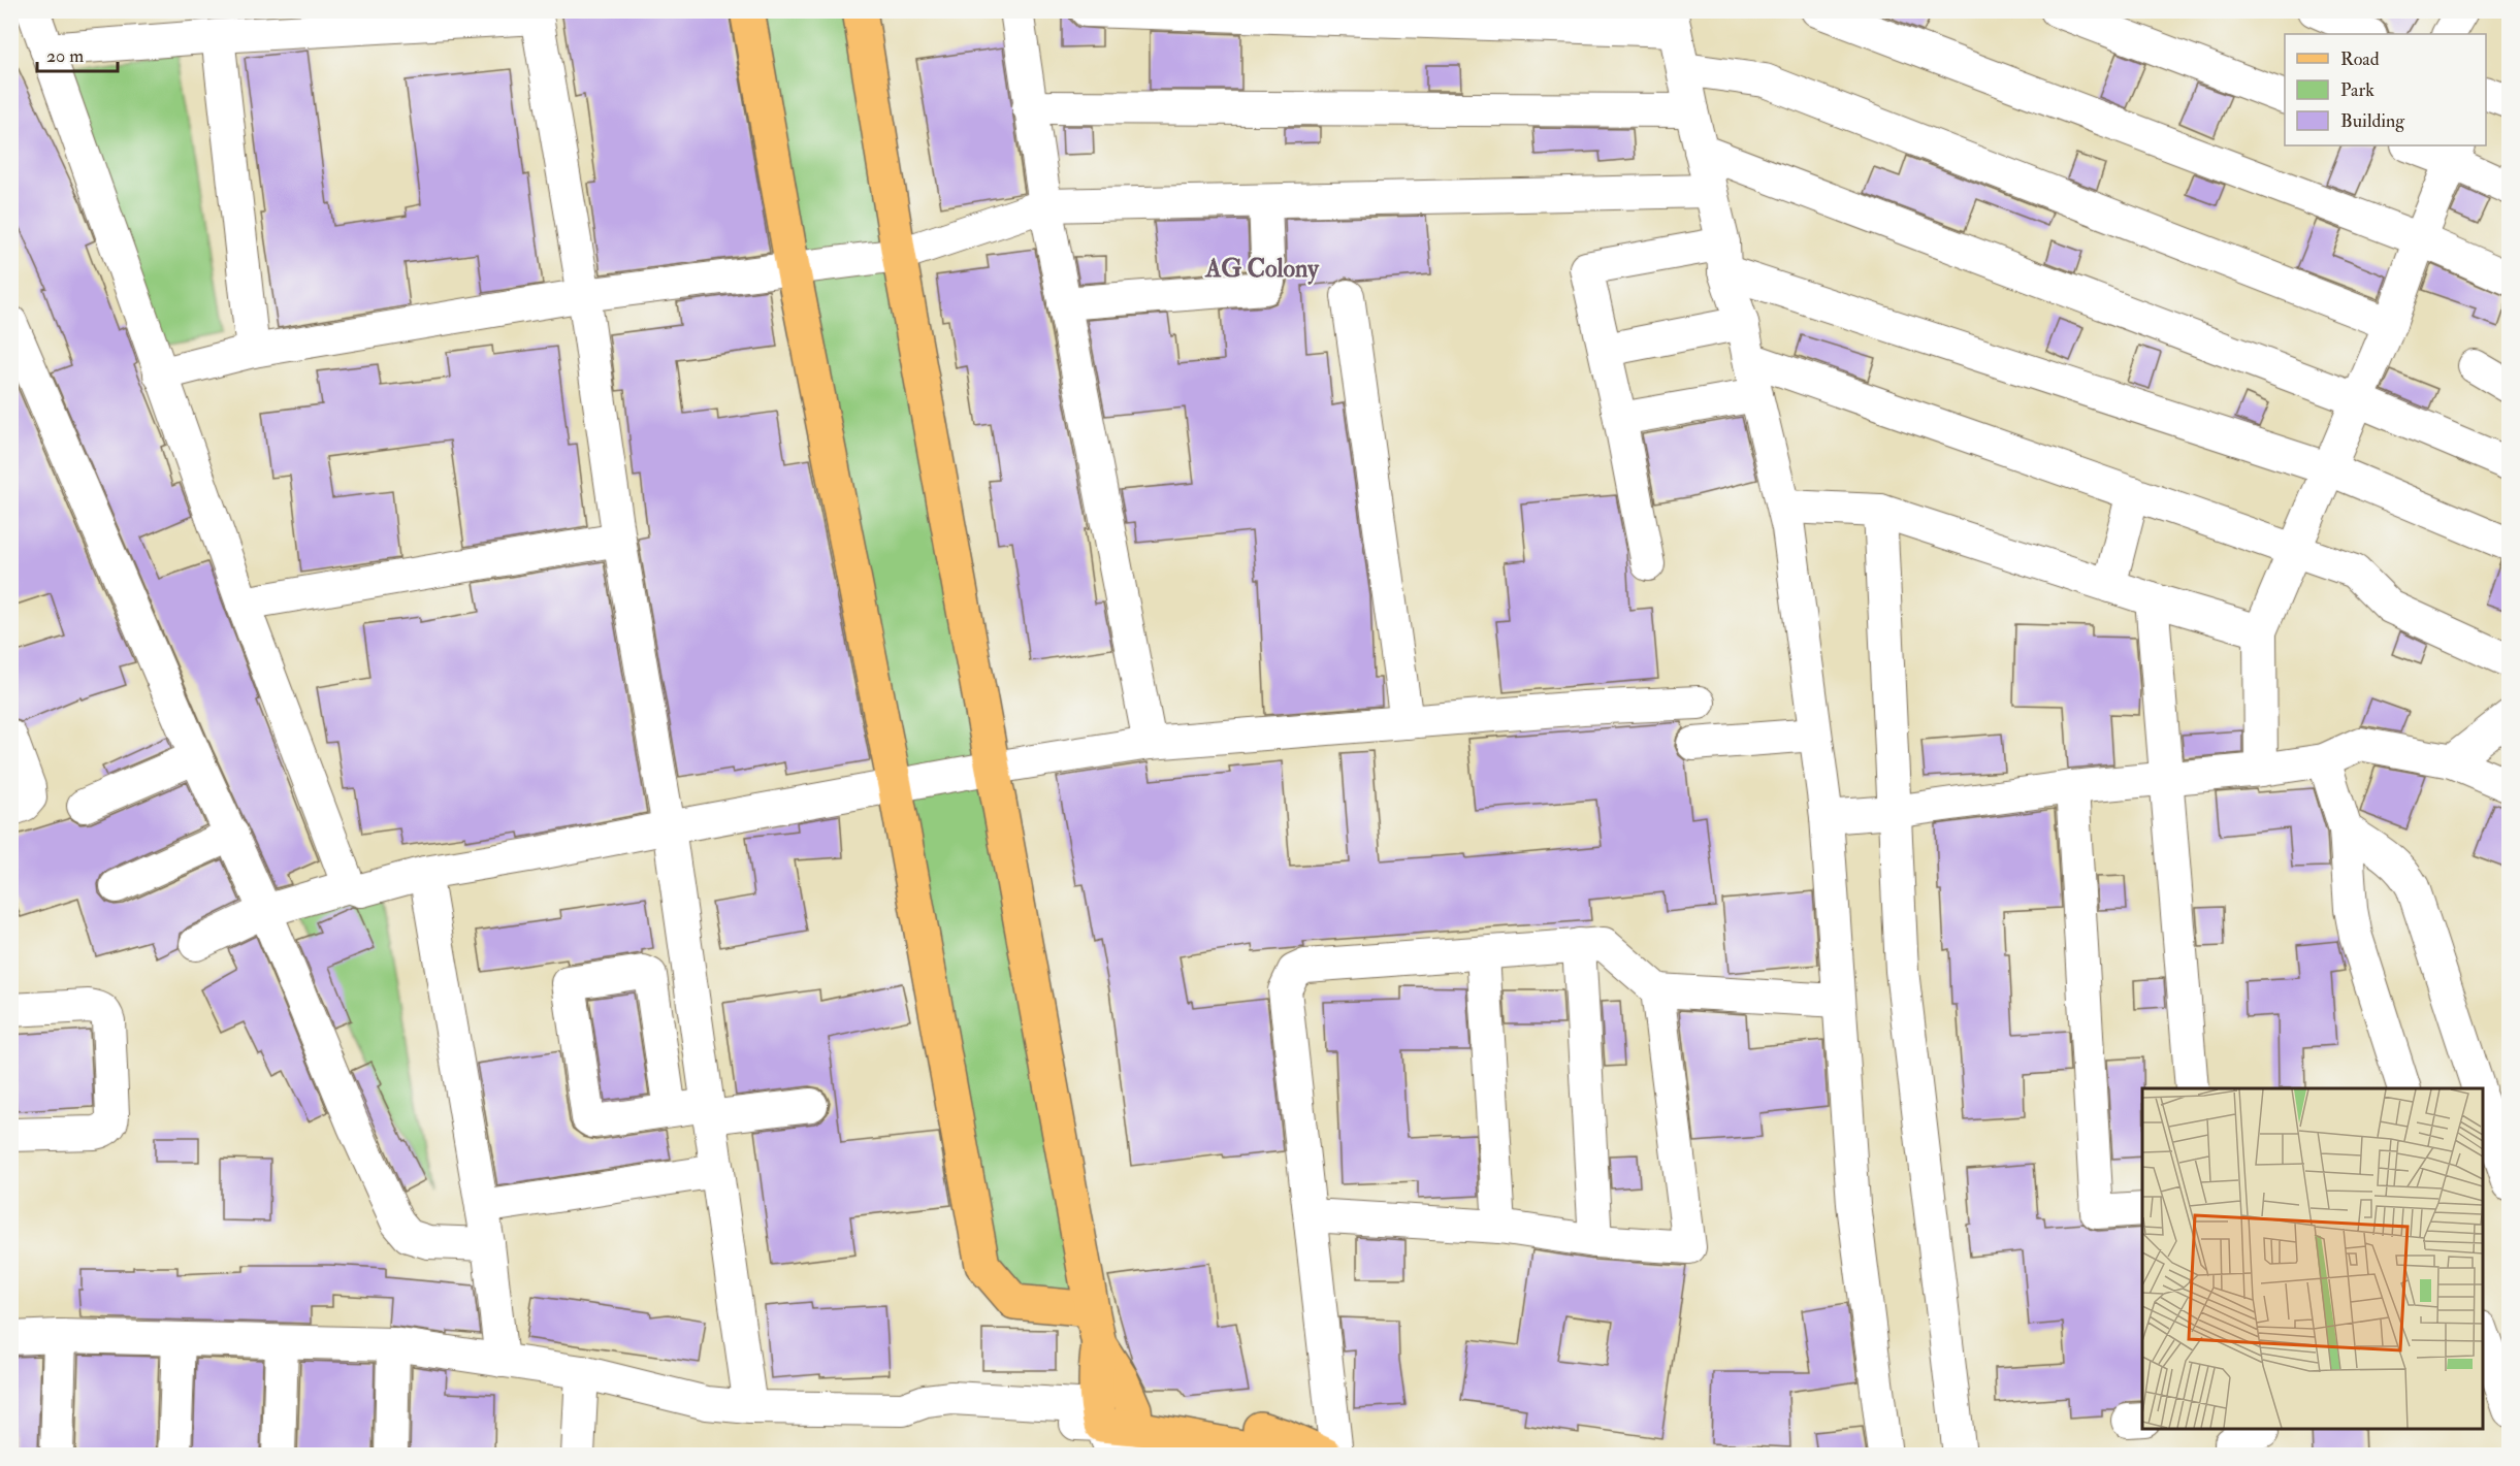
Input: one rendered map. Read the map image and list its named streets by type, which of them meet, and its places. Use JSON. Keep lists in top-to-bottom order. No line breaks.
{"districts":["AG Colony"],"legend":["Road","Park","Building"],"scale_bar":"20 m"}
